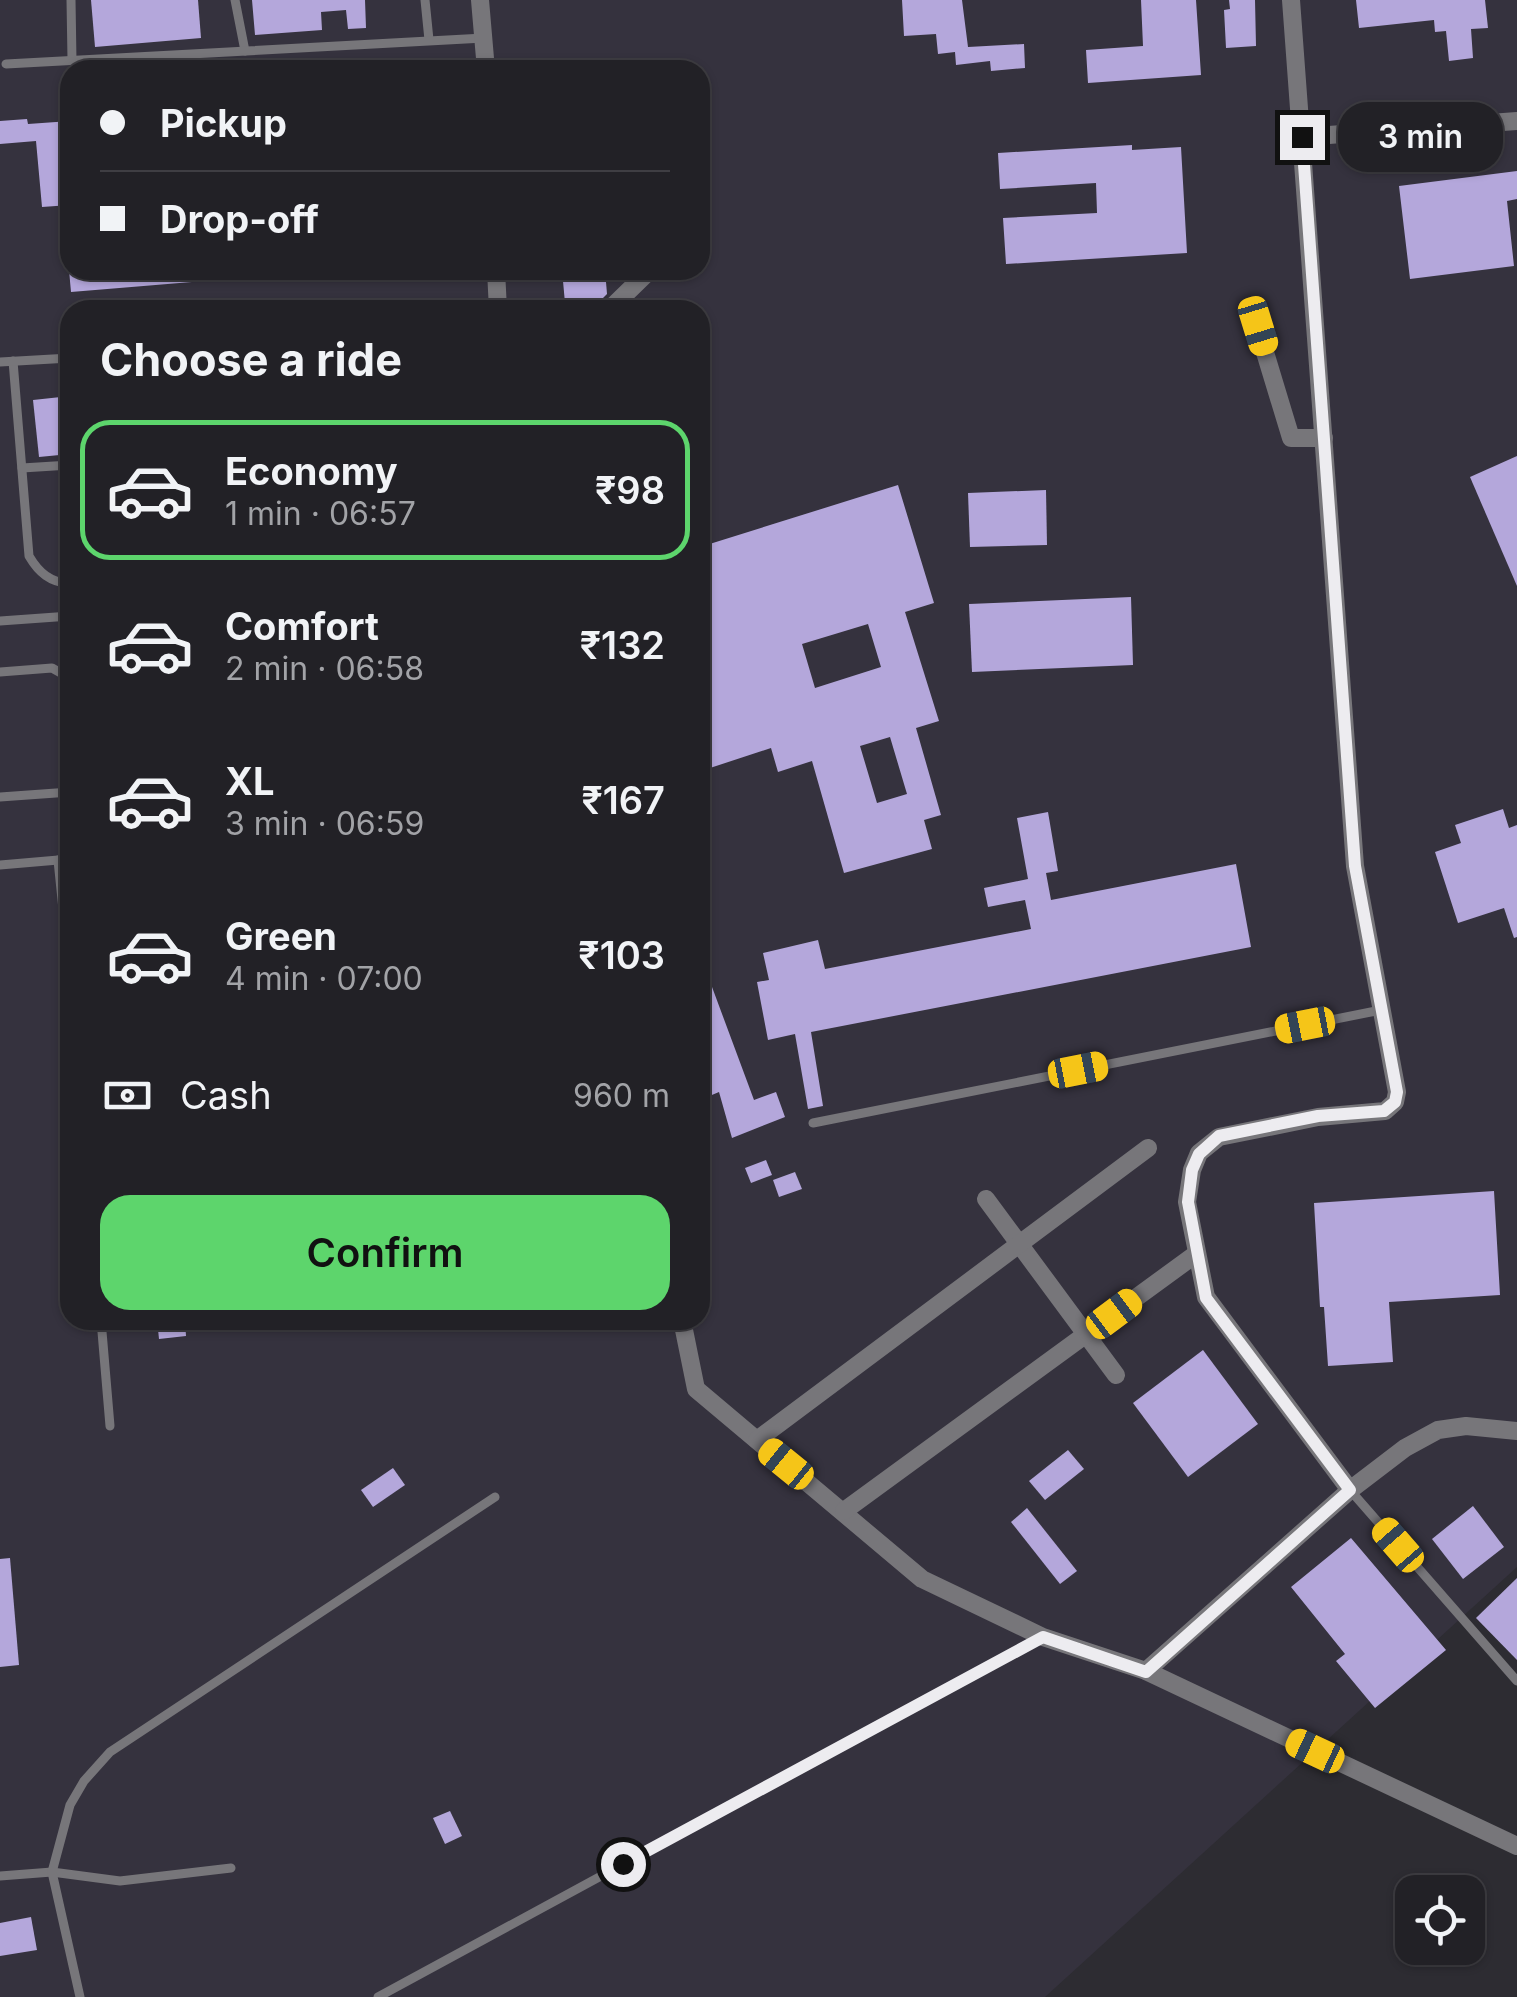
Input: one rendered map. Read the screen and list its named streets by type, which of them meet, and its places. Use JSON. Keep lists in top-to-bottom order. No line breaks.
{"page":{"banner":["Pickup","Drop-off"],"bubble":"3 min","heading":"Choose a ride","list":[{"name":"Economy","note":"1 min · 06:57","value":"₹98"},{"name":"Comfort","note":"2 min · 06:58","value":"₹132"},{"name":"XL","note":"3 min · 06:59","value":"₹167"},{"name":"Green","note":"4 min · 07:00","value":"₹103"}],"pay":["Cash","960 m"],"buttons":"Confirm"}}
